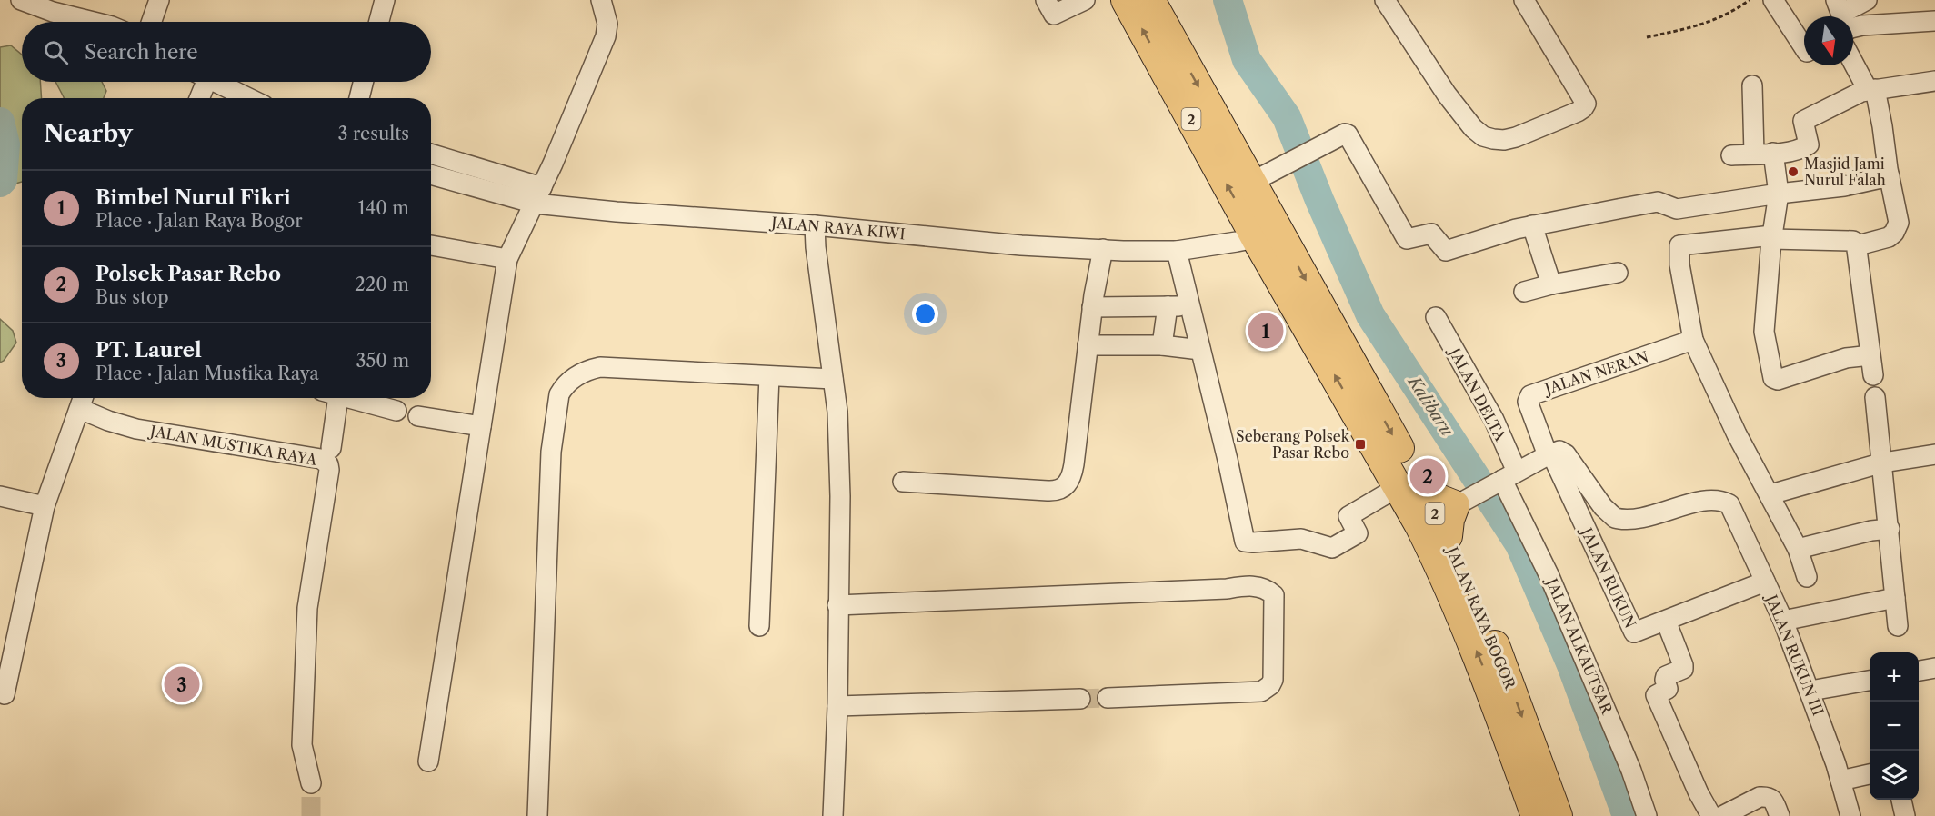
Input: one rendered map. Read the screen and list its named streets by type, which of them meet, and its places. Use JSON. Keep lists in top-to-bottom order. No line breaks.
{"streets":{"highway":["2","JALAN RAYA BOGOR"],"street":["JALAN RAYA KIWI","JALAN NERAN","JALAN DELTA","JALAN MUSTIKA RAYA","JALAN RUKUN","JALAN ALKAUTSAR","JALAN RUKUN III"]},"crossings":[["JALAN RAYA KIWI","JALAN RAYA BOGOR"],["JALAN NERAN","JALAN RUKUN"],["JALAN NERAN","JALAN RUKUN III"],["JALAN DELTA","JALAN ALKAUTSAR"],["JALAN RUKUN","JALAN RUKUN III"]],"water":["Kalibaru"],"places":{"other":["Masjid Jami Nurul Falah"],"transit":["Seberang Polsek Pasar Rebo"]},"north":"bottom","page":{"search":"Search here","heading":["Nearby","3 results"],"list":[{"mark":"1","name":"Bimbel Nurul Fikri","note":"Place · Jalan Raya Bogor","value":"140 m"},{"mark":"2","name":"Polsek Pasar Rebo","note":"Bus stop","value":"220 m"},{"mark":"3","name":"PT. Laurel","note":"Place · Jalan Mustika Raya","value":"350 m"}],"pins":["1","2","3"],"map_buttons":["+","−"]}}
